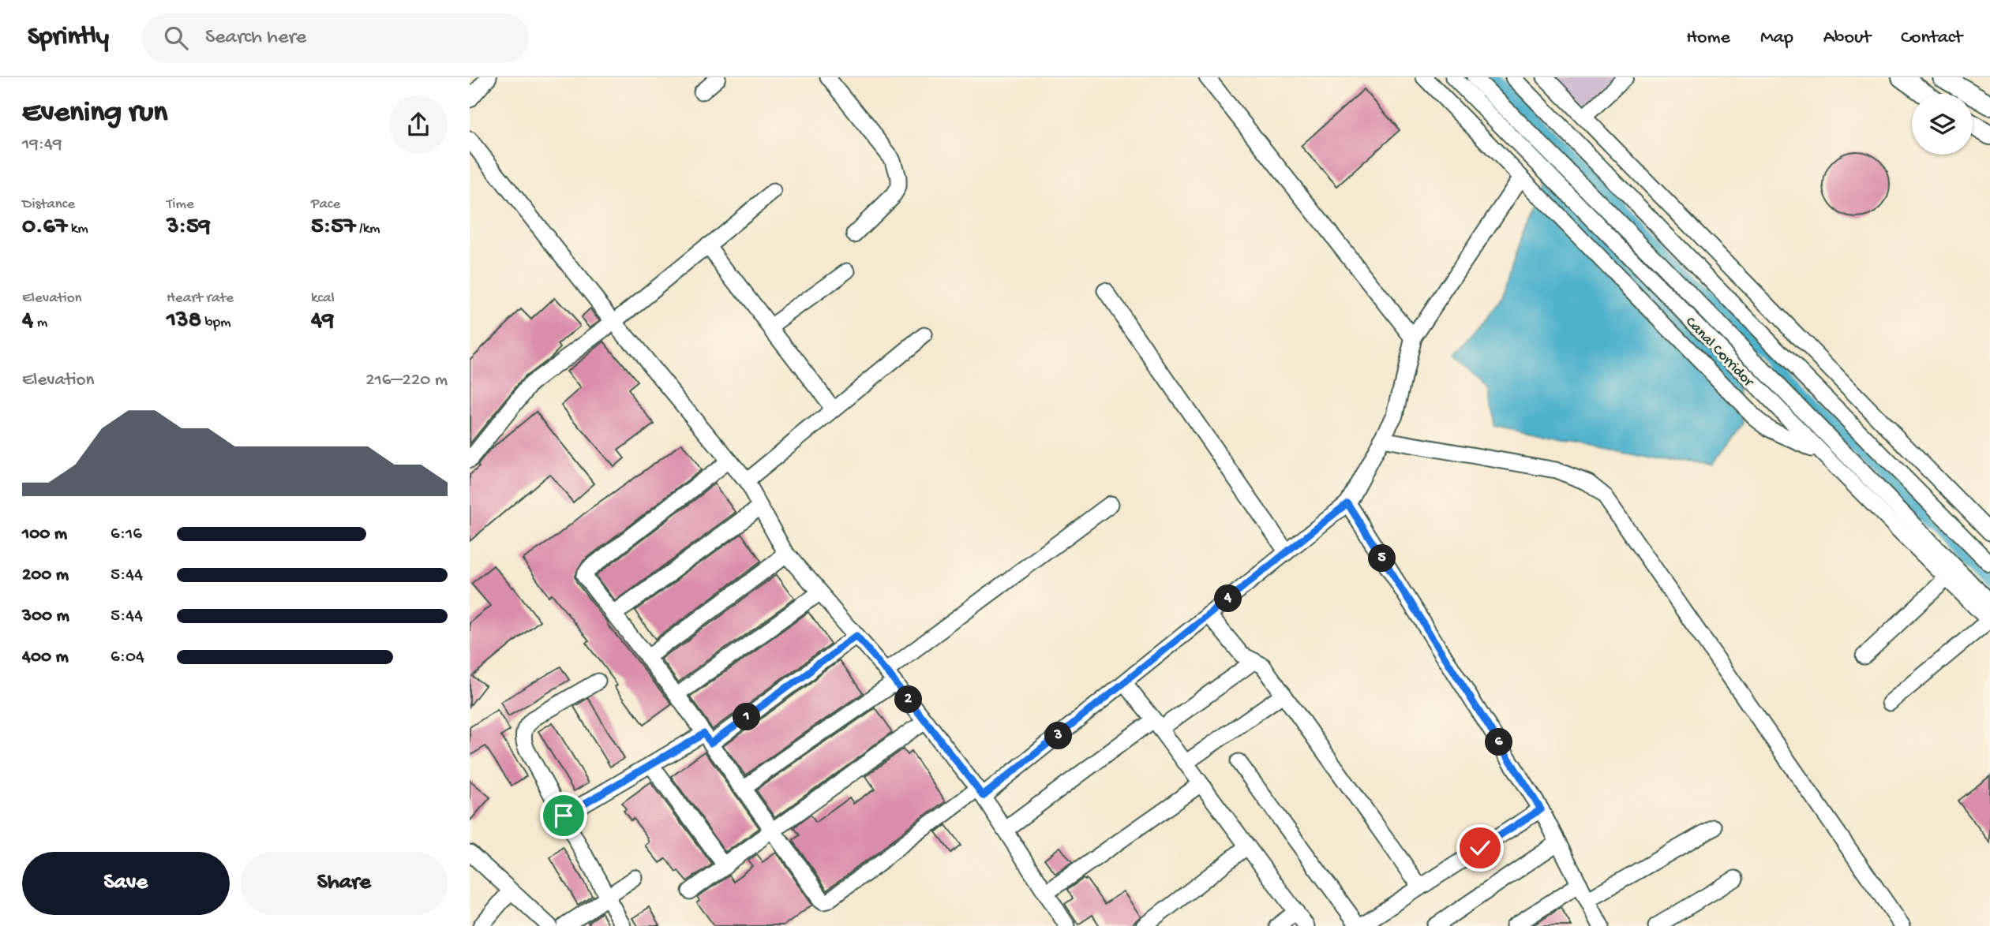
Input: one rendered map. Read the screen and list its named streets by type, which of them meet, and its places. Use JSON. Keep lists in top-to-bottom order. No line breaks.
{"streets":{"street":["Canal Corridor"]},"page":{"header":"Sprintly","search":"Search here","nav":["Home","Map","About","Contact"],"heading":["Evening run","19:49"],"stats":[["Distance","0.67 km"],["Time","3:59"],["Pace","5:57 /km"],["Elevation","4 m"],["Heart rate","138 bpm"],["kcal","49"]],"chart":["Elevation","216–220 m"],"list":[{"name":"100 m","note":"6:16"},{"name":"200 m","note":"5:44"},{"name":"300 m","note":"5:44"},{"name":"400 m","note":"6:04"}],"pins":["5","4","2","1","3","6"],"buttons":["Save","Share"]}}
